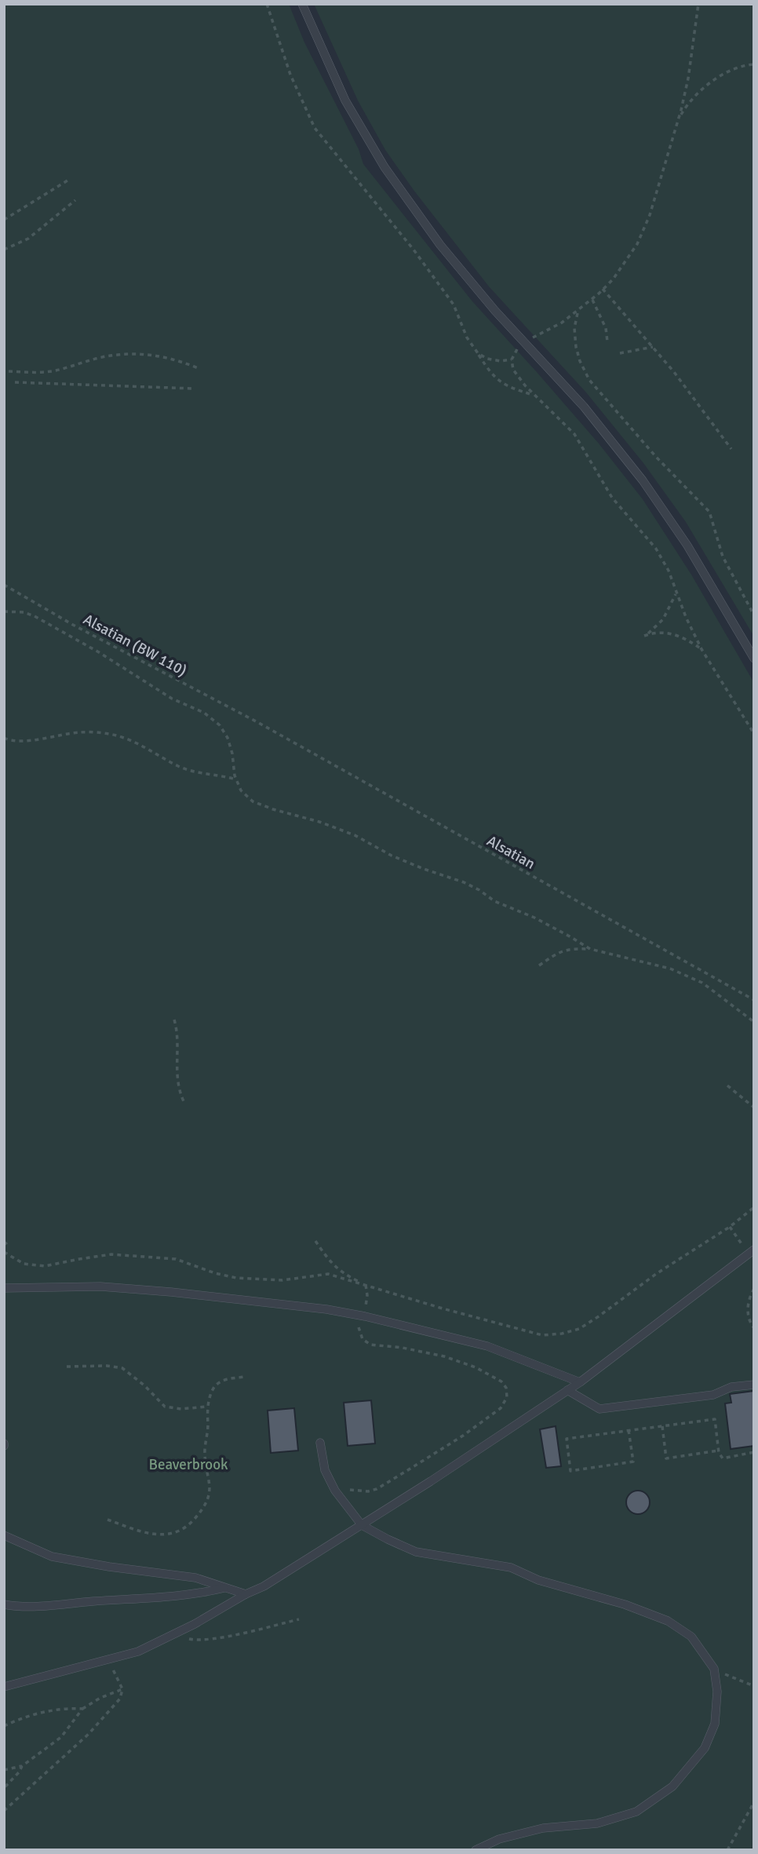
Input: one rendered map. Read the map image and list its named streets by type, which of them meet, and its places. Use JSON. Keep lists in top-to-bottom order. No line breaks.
{"streets":{"path":["Alsatian (BW 110)","Alsatian"]},"crossings":[["Alsatian (BW 110)","Alsatian"]],"parks":["Beaverbrook"]}
